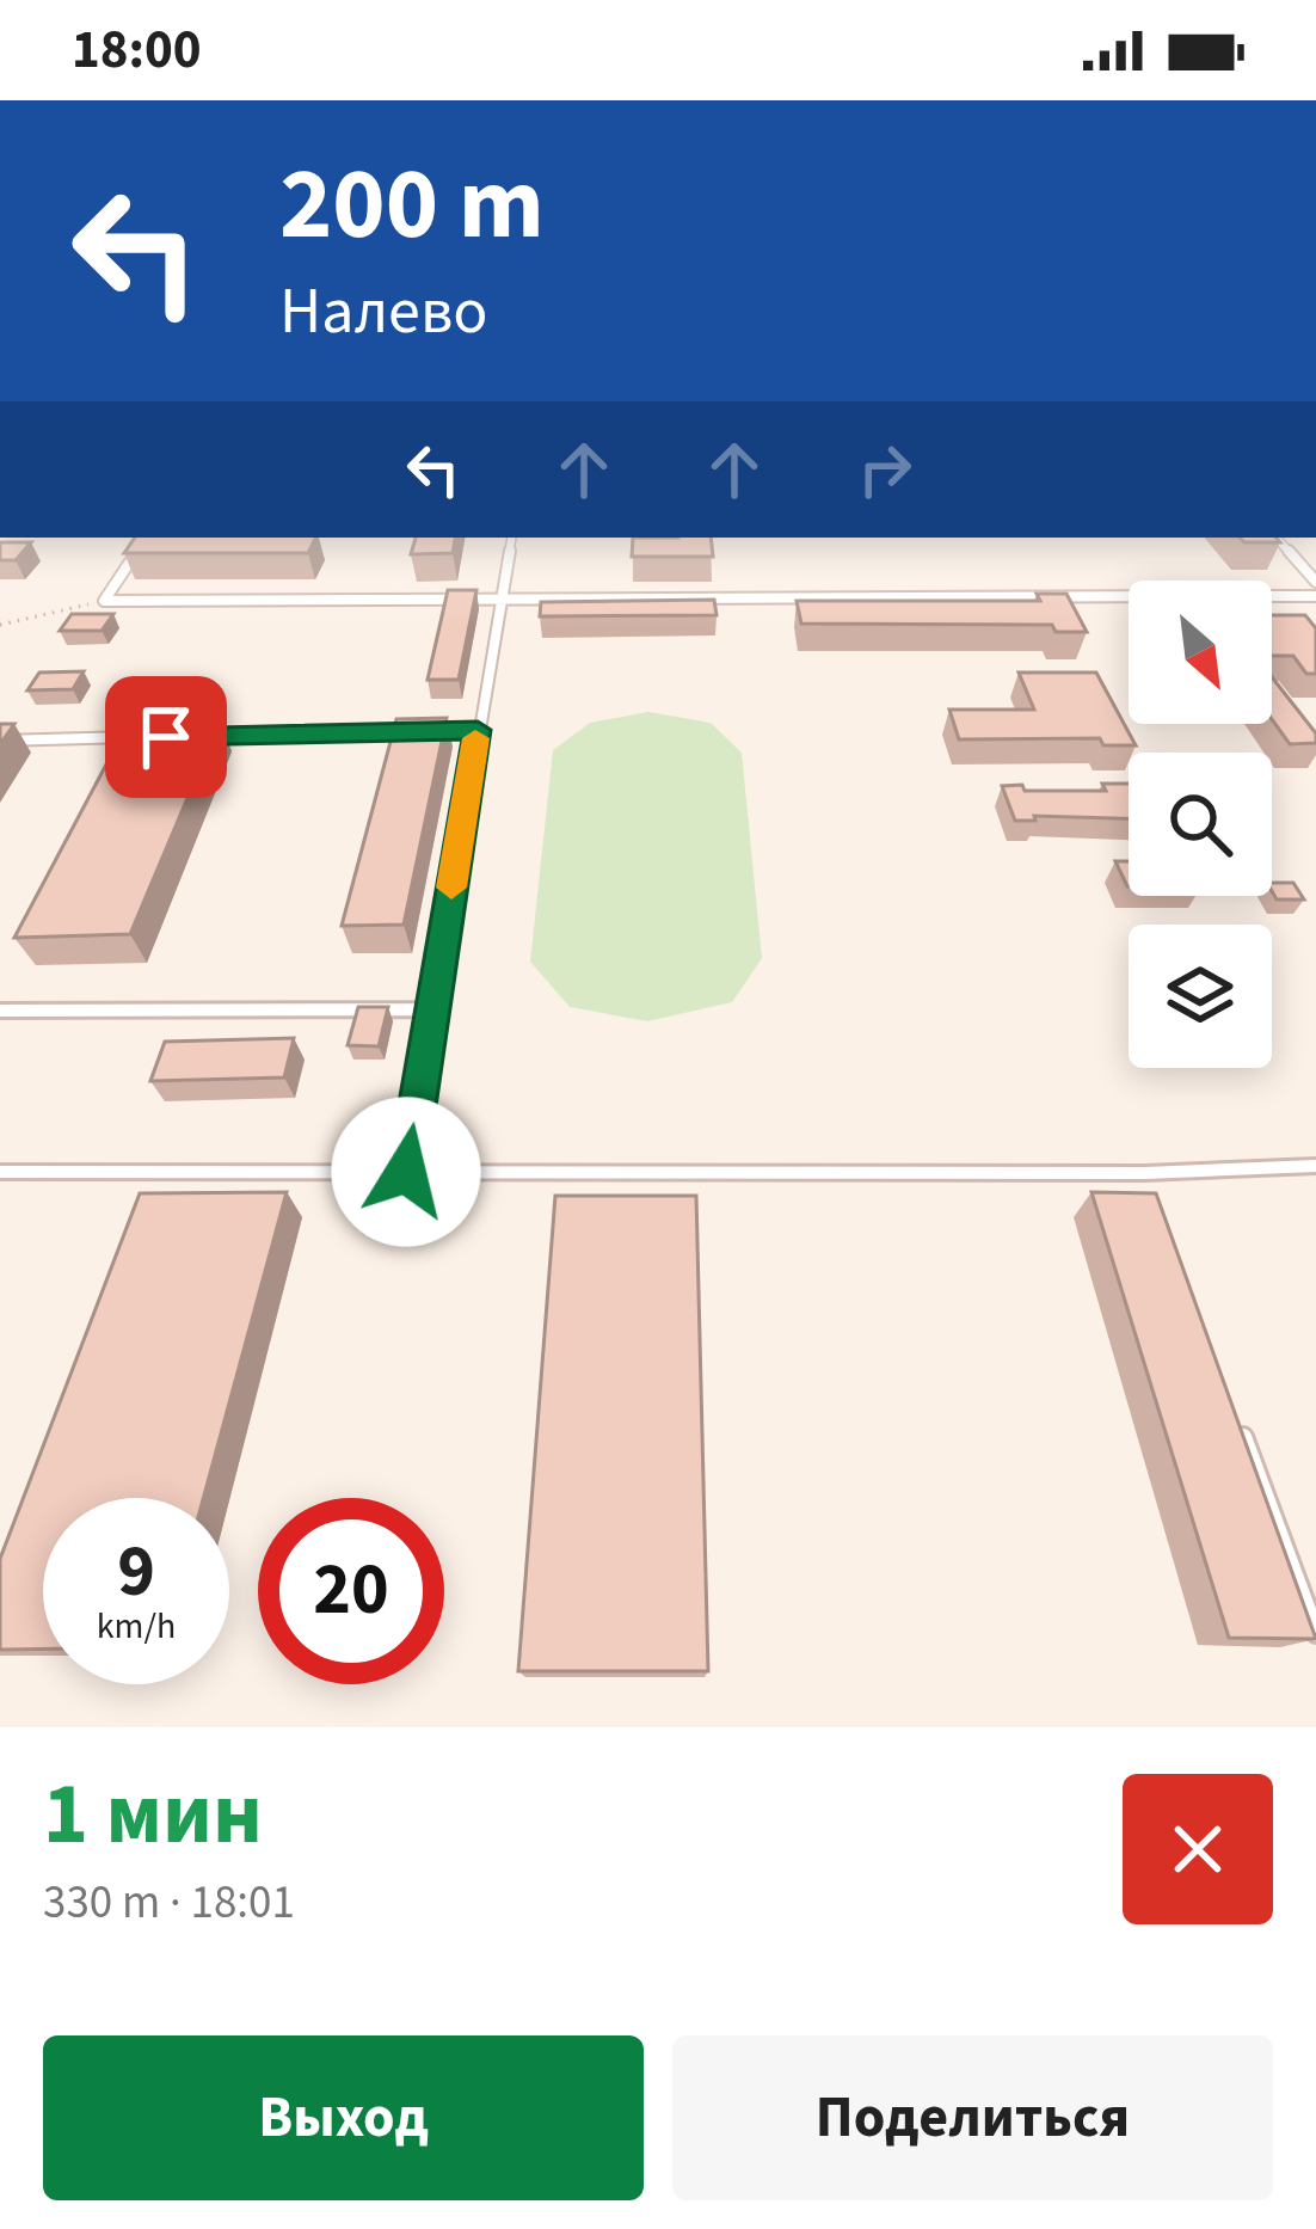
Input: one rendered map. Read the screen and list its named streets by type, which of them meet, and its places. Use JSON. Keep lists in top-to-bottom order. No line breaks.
{"north":"bottom right","page":{"status":"18:00","turn":["200 m","Налево"],"speed":"9 km/h","limit":"20","heading":["1 мин","330 m · 18:01"],"buttons":["Выход","Поделиться"]}}
